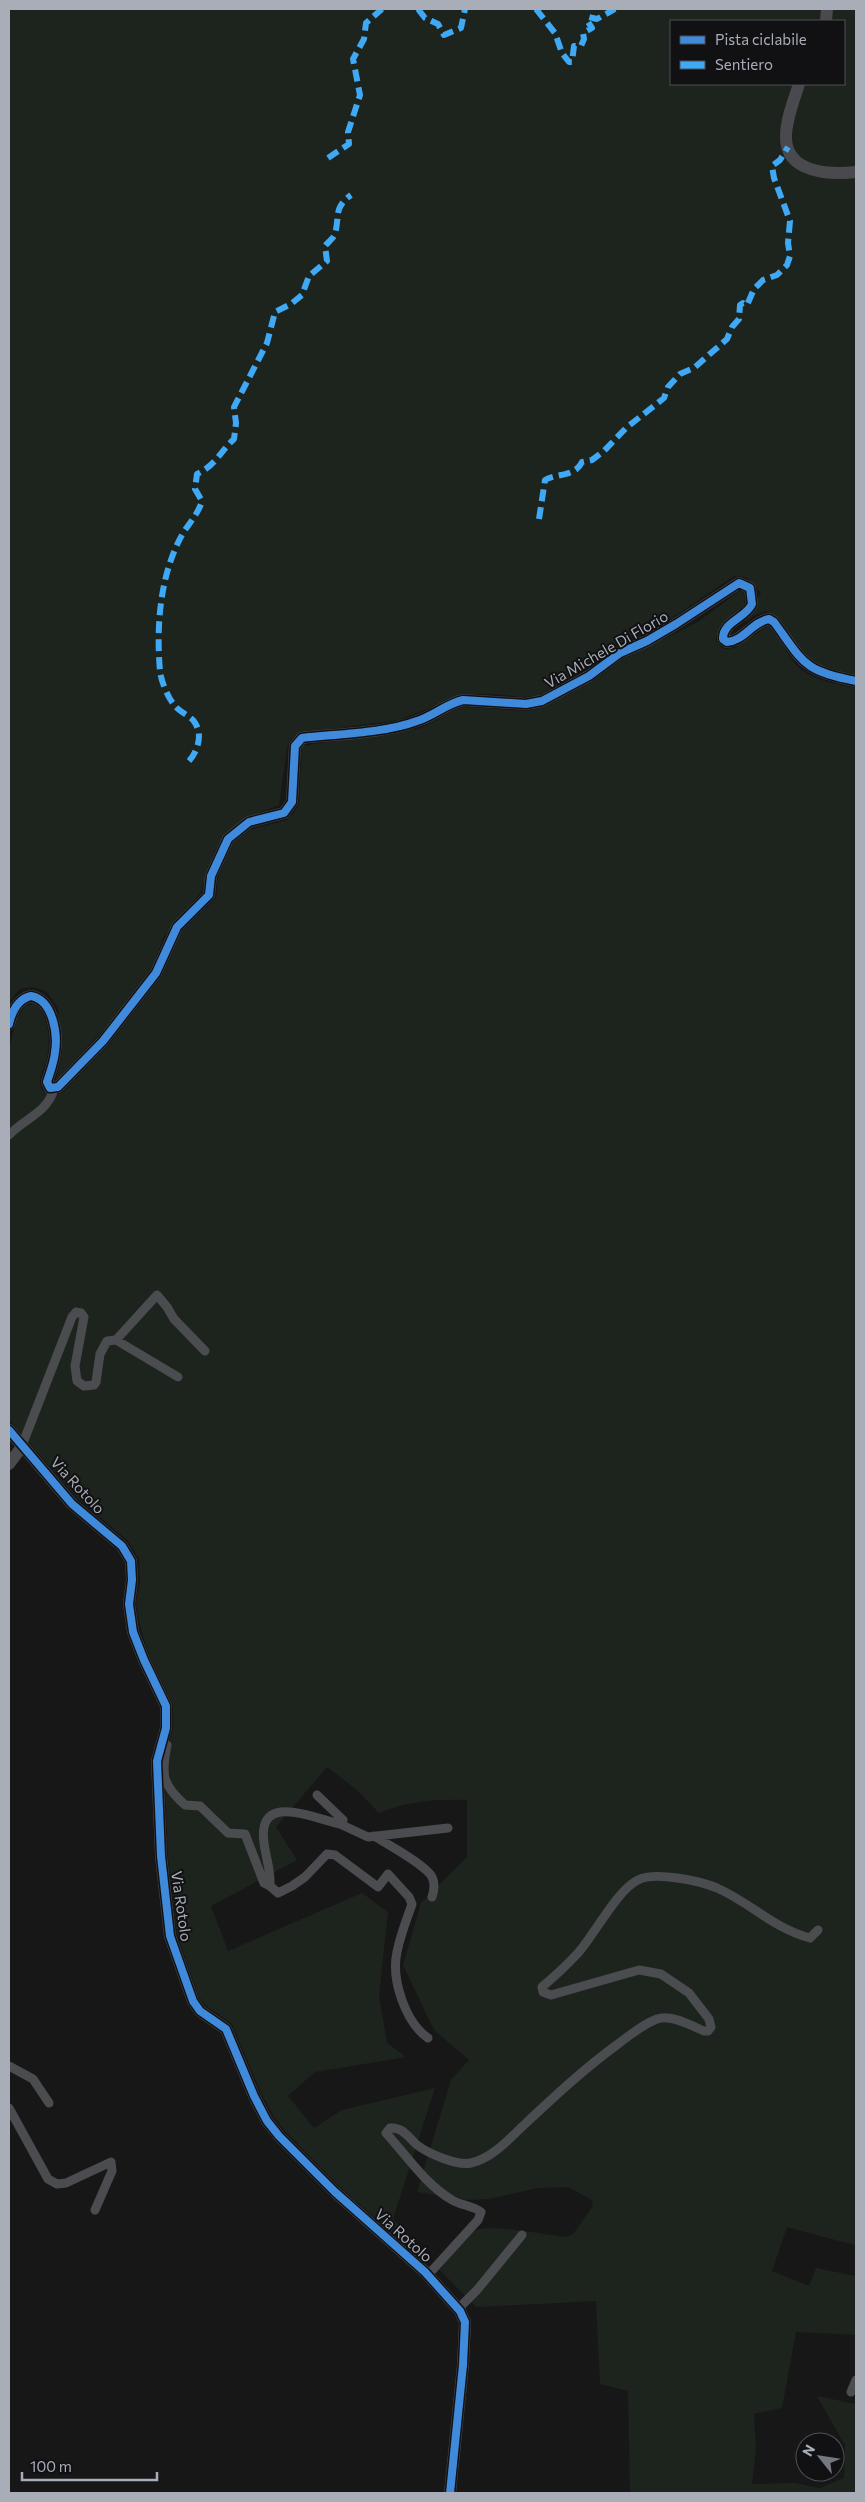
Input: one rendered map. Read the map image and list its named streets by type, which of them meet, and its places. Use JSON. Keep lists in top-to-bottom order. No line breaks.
{"streets":{"street":["Via Michele Di Florio","Via Rotolo"]},"legend":["Pista ciclabile","Sentiero"],"scale_bar":"100 m","north":"top left"}
